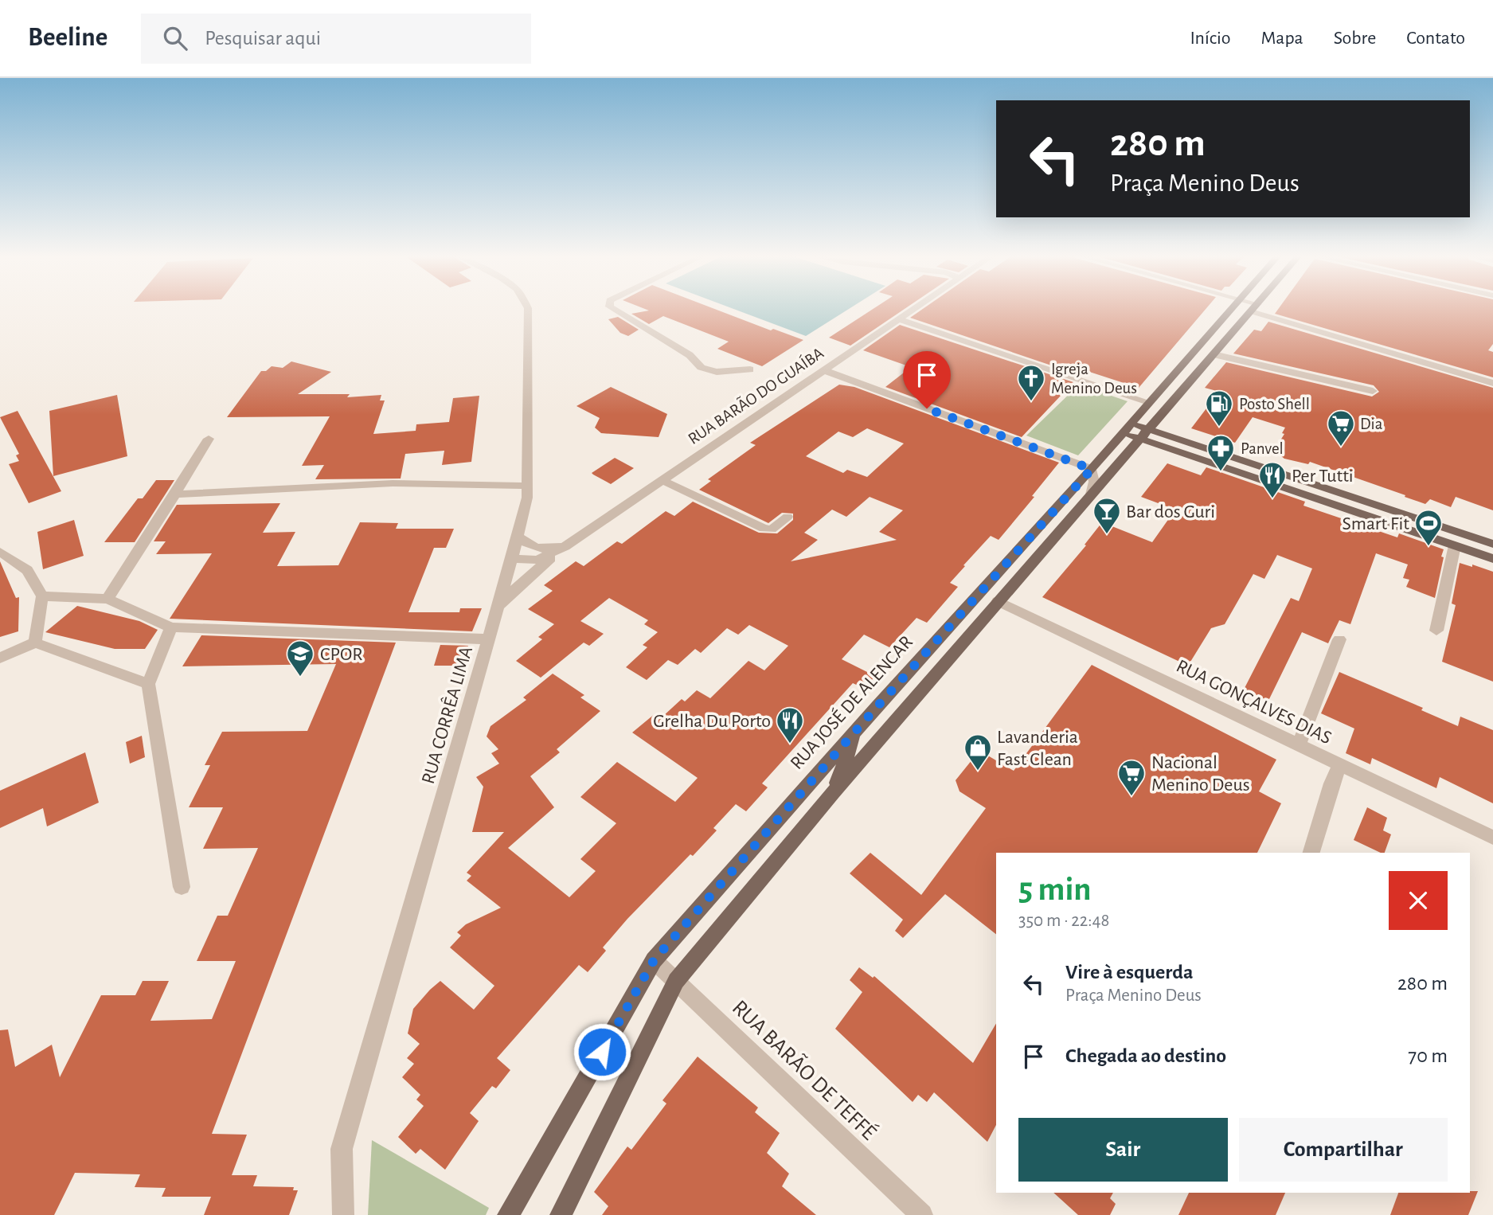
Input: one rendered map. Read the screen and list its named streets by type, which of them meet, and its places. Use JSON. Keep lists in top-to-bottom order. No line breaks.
{"streets":{"main road":["RUA JOSÉ DE ALENCAR"],"street":["RUA BARÃO DO GUAÍBA","RUA GONÇALVES DIAS","RUA CORRÊA LIMA","RUA BARÃO DE TEFFÉ"]},"crossings":[["RUA BARÃO DO GUAÍBA","RUA CORRÊA LIMA"],["RUA JOSÉ DE ALENCAR","RUA BARÃO DE TEFFÉ"]],"places":{"church":["Igreja Menino Deus"],"fuel station":["Posto Shell"],"supermarket":["Dia","Nacional Menino Deus"],"pharmacy":["Panvel"],"restaurant":["Per Tutti","Grelha Du Porto"],"bar":["Bar dos Guri"],"sports":["Smart Fit"],"school or university":["CPOR"],"shop":["Lavanderia Fast Clean"]},"page":{"header":"Beeline","search":"Pesquisar aqui","nav":["Início","Mapa","Sobre","Contato"],"turn":["280 m","Praça Menino Deus"],"heading":["5 min","350 m · 22:48"],"list":[{"name":"Vire à esquerda","note":"Praça Menino Deus","value":"280 m"},{"name":"Chegada ao destino","value":"70 m"}],"buttons":["Sair","Compartilhar"]}}
